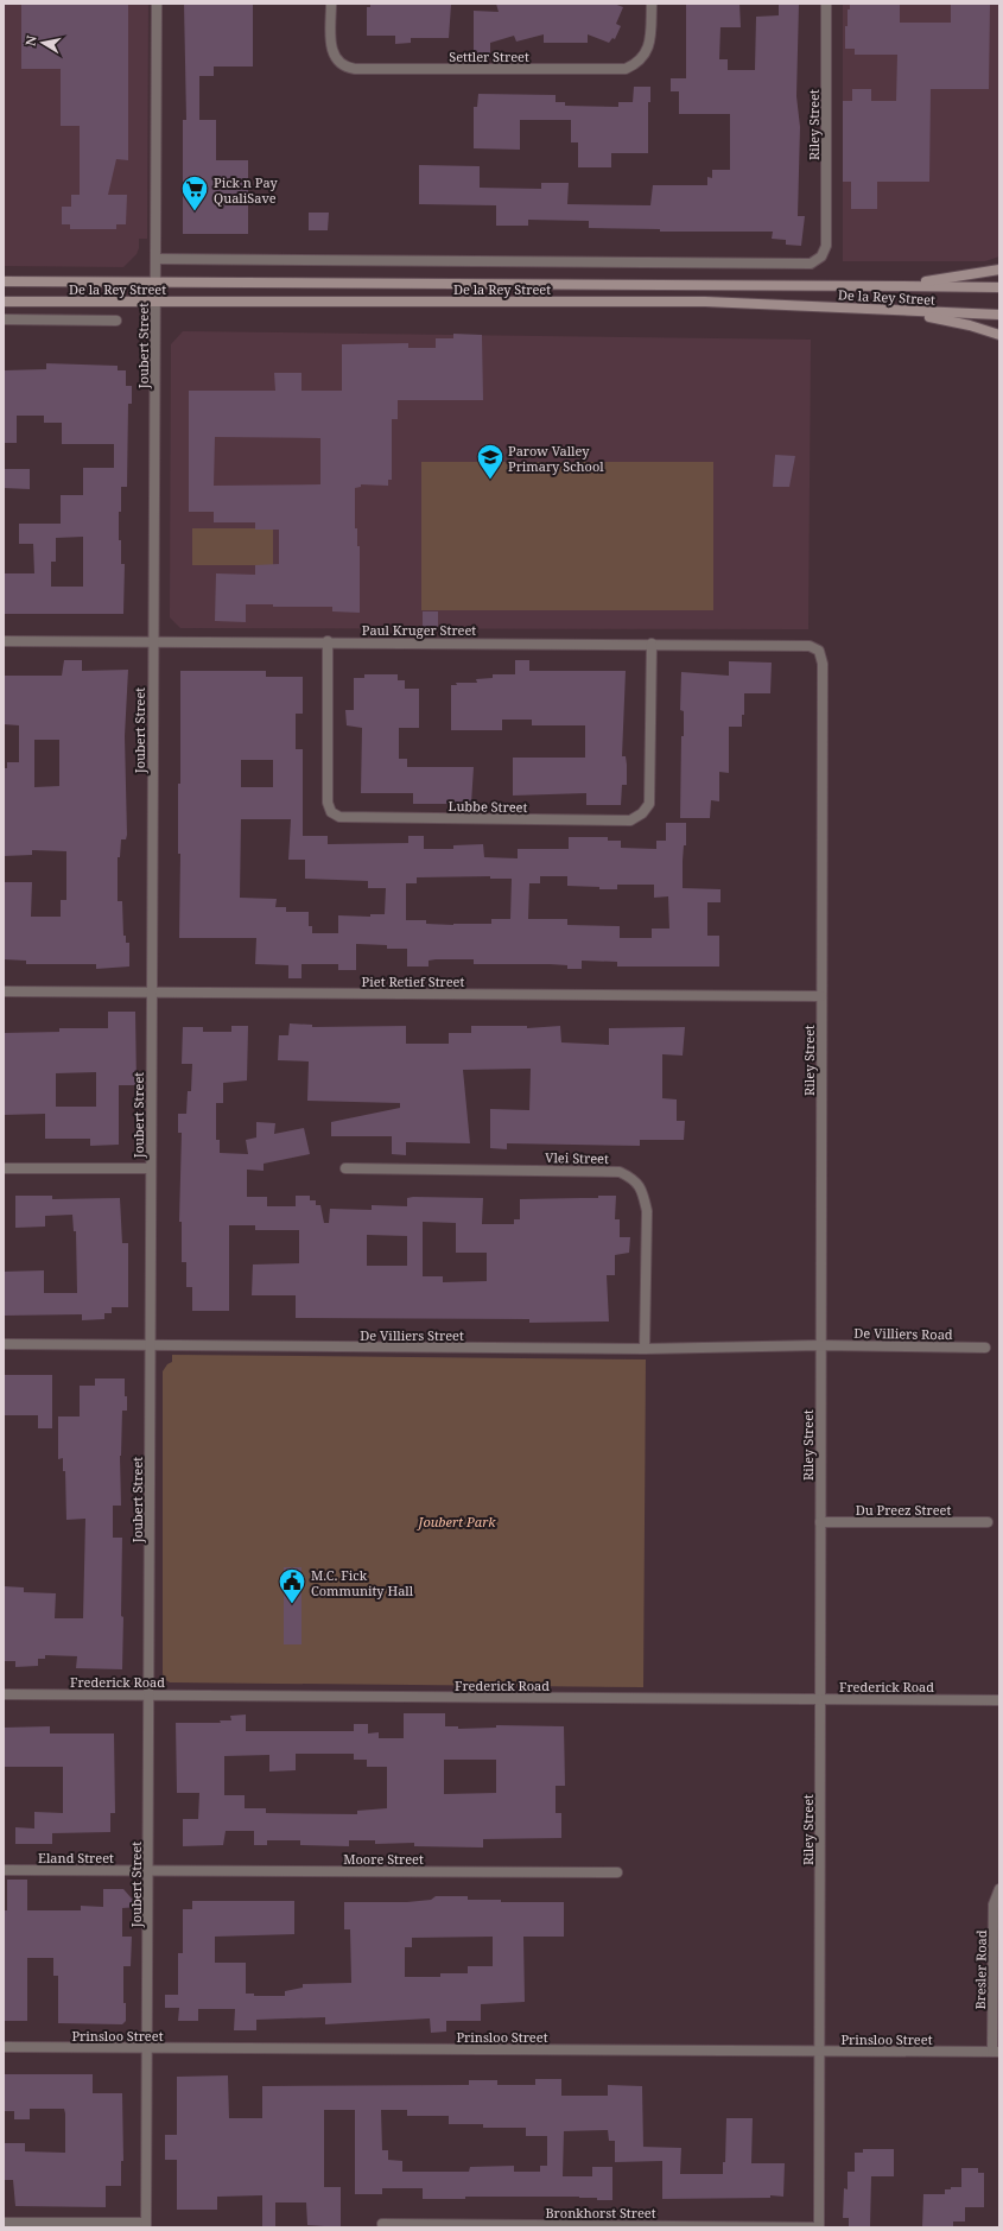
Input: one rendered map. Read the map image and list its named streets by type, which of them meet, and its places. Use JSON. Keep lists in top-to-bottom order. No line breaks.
{"streets":{"main road":["De la Rey Street"],"street":["Settler Street","Riley Street","Joubert Street","Paul Kruger Street","Lubbe Street","Piet Retief Street","Vlei Street","De Villiers Road","De Villiers Street","Du Preez Street","Frederick Road","Eland Street","Moore Street","Bresler Road","Prinsloo Street","Bronkhorst Street"]},"crossings":[["Riley Street","De la Rey Street"],["Riley Street","Paul Kruger Street"],["Riley Street","Piet Retief Street"],["Riley Street","De Villiers Road"],["Riley Street","De Villiers Street"],["Riley Street","Du Preez Street"],["Riley Street","Frederick Road"],["Riley Street","Prinsloo Street"],["Riley Street","Bronkhorst Street"],["De la Rey Street","Joubert Street"],["Joubert Street","Paul Kruger Street"],["Joubert Street","Piet Retief Street"],["Joubert Street","De Villiers Street"],["Joubert Street","Frederick Road"],["Joubert Street","Eland Street"],["Joubert Street","Moore Street"],["Joubert Street","Prinsloo Street"],["Paul Kruger Street","Lubbe Street"],["Vlei Street","De Villiers Street"],["De Villiers Road","De Villiers Street"],["Eland Street","Moore Street"],["Bresler Road","Prinsloo Street"]],"parks":["Joubert Park"],"places":{"supermarket":["Pick n Pay QualiSave"],"school or university":["Parow Valley Primary School"],"public building":["M.C. Fick Community Hall"]},"north":"left"}
